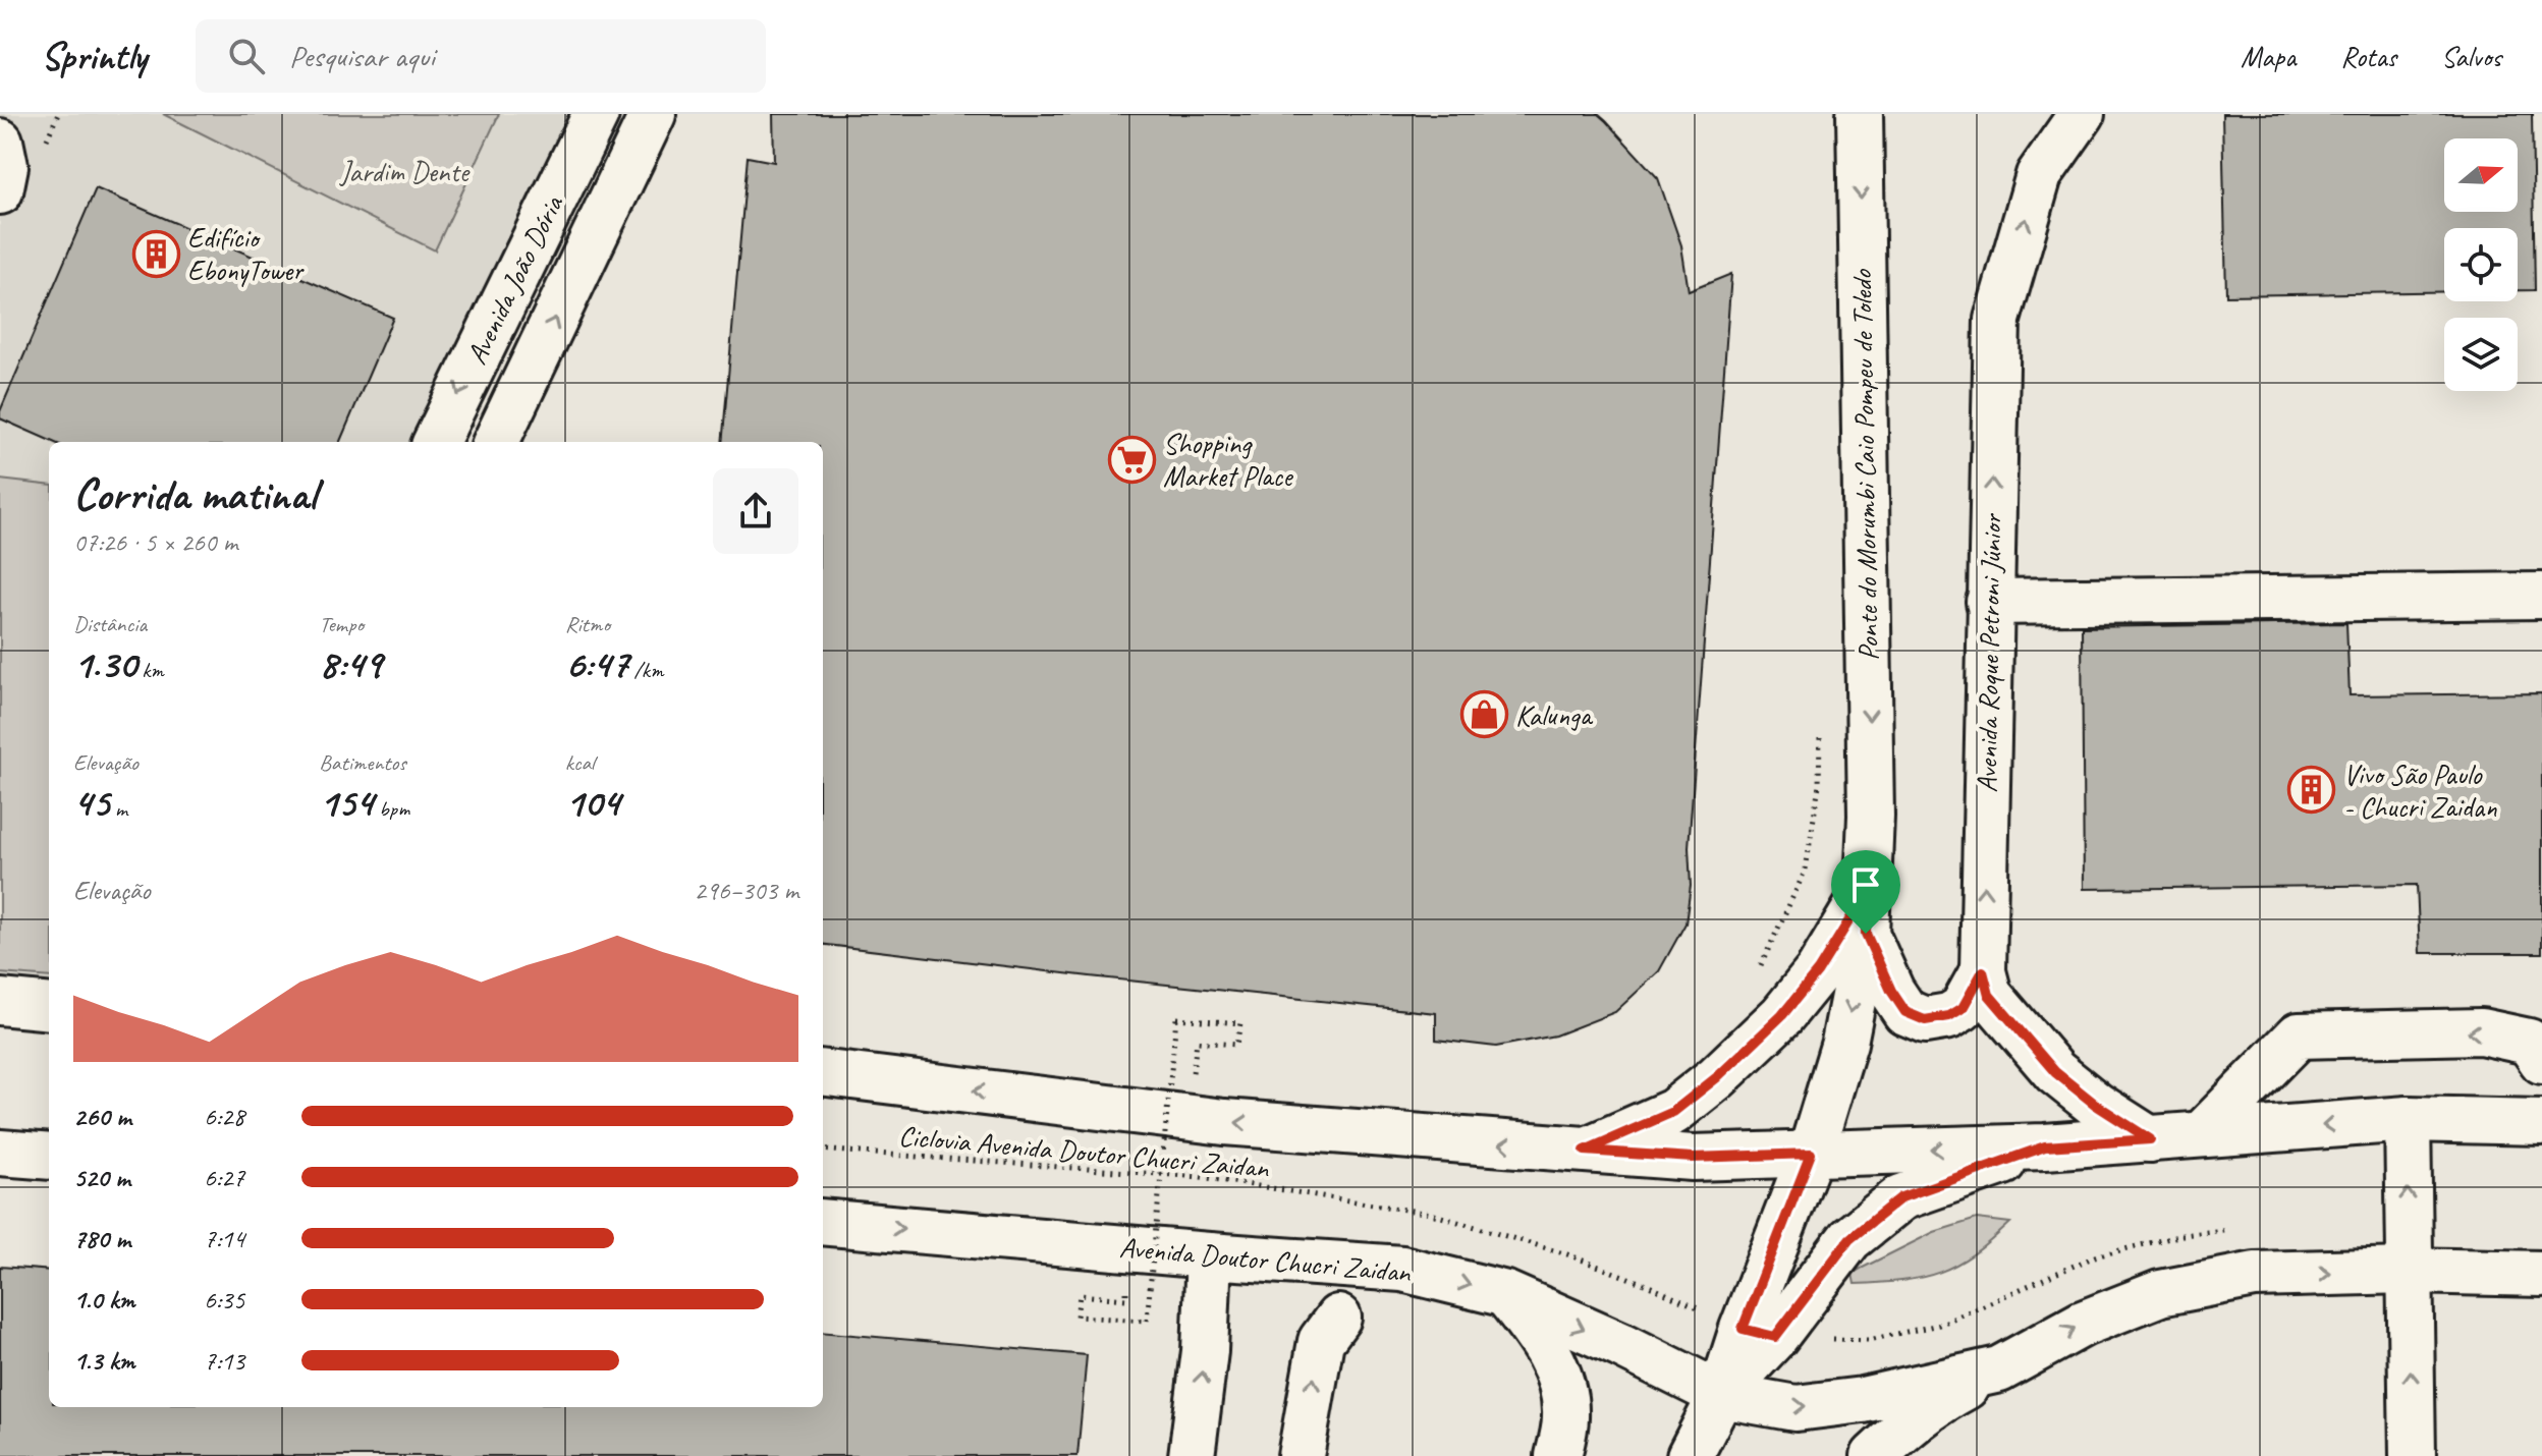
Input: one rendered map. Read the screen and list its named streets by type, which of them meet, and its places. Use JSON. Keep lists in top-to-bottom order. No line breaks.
{"streets":{"main road":["Avenida João Dória","Ponte do Morumbi Caio Pompeu de Toledo","Avenida Roque Petroni Júnior","Avenida Doutor Chucri Zaidan"],"path":["Ciclovia Avenida Doutor Chucri Zaidan"]},"one_way":["Ponte do Morumbi Caio Pompeu de Toledo","Avenida Roque Petroni Júnior"],"parks":["Jardim Dente"],"places":{"building":["Edifício EbonyTower","Vivo São Paulo - Chucri Zaidan"],"supermarket":["Shopping Market Place"],"shop":["Kalunga"]},"north":"right","page":{"header":"Sprintly","search":"Pesquisar aqui","nav":["Mapa","Rotas","Salvos"],"heading":["Corrida matinal","07:26 · 5 × 260 m"],"stats":[["Distância","1.30 km"],["Tempo","8:49"],["Ritmo","6:47 /km"],["Elevação","45 m"],["Batimentos","154 bpm"],["kcal","104"]],"chart":["Elevação","296–303 m"],"list":[{"name":"260 m","note":"6:28"},{"name":"520 m","note":"6:27"},{"name":"780 m","note":"7:14"},{"name":"1.0 km","note":"6:35"},{"name":"1.3 km","note":"7:13"}]}}
